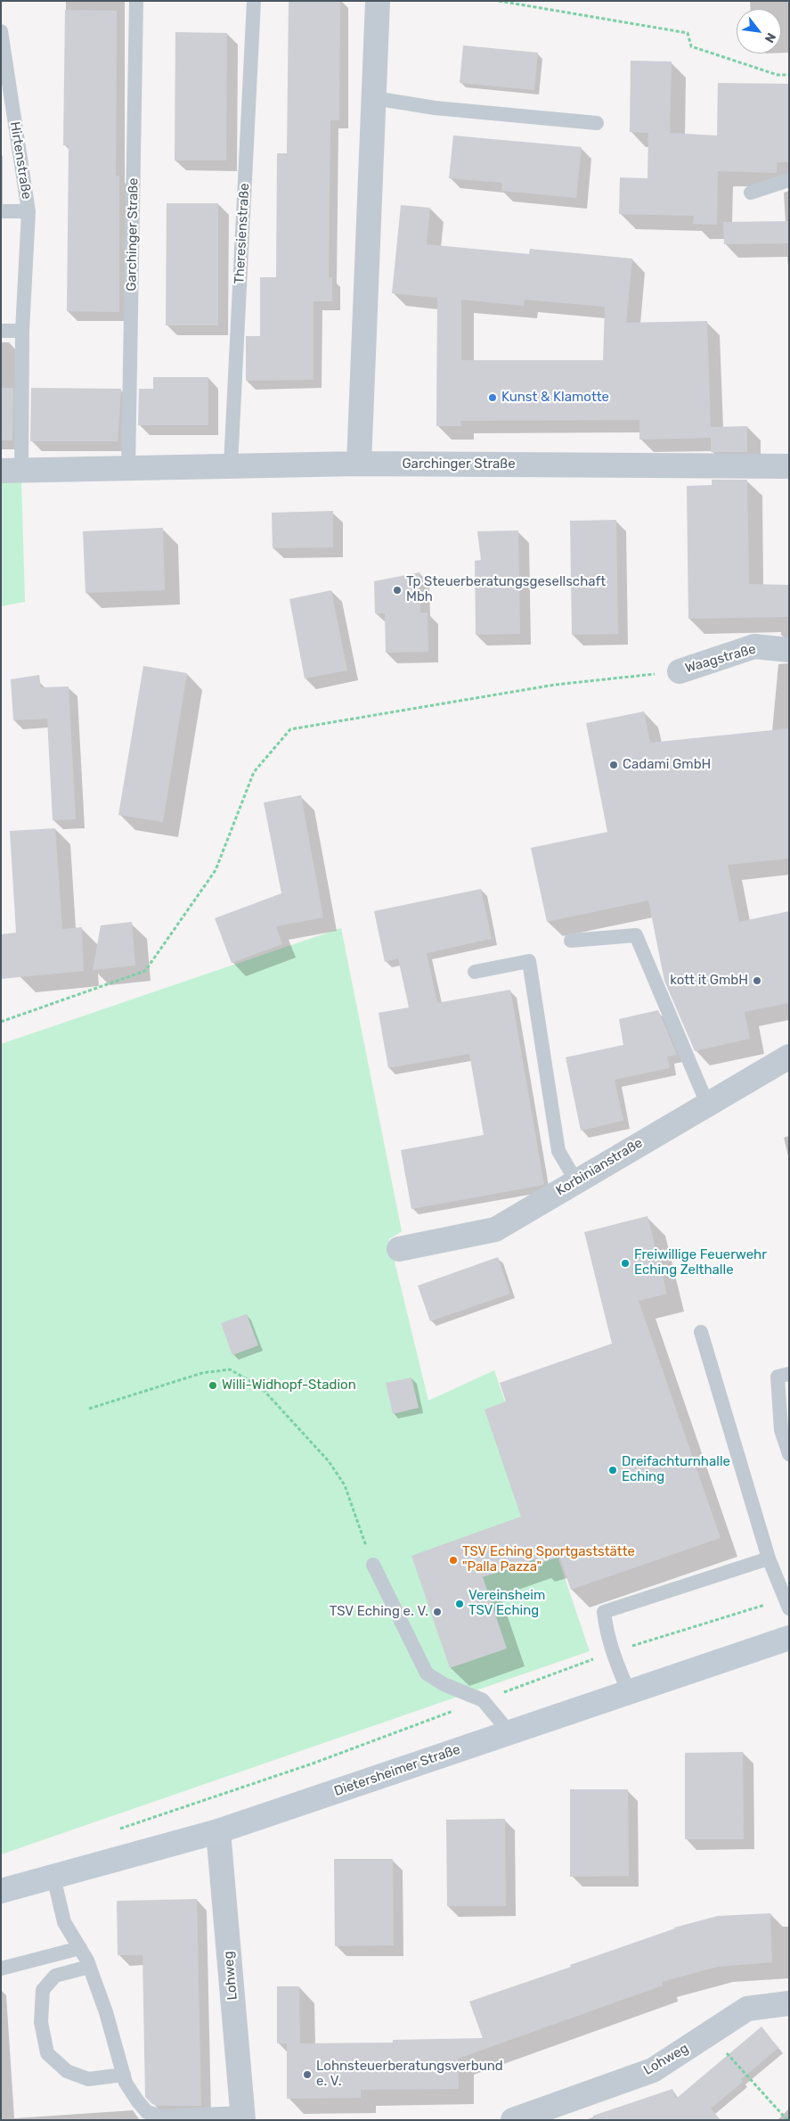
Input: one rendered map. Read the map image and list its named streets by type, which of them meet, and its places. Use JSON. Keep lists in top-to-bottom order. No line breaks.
{"streets":{"street":["Garchinger Straße","Waagstraße","Korbinianstraße","Dietersheimer Straße","Lohweg"],"lane":["Hirtenstraße","Theresienstraße"]},"crossings":[["Hirtenstraße","Garchinger Straße"],["Theresienstraße","Garchinger Straße"],["Dietersheimer Straße","Lohweg"]],"places":["Kunst & Klamotte","Tp Steuerberatungsgesellschaft Mbh","Cadami GmbH","kott it GmbH","Freiwillige Feuerwehr Eching Zelthalle","Willi-Widhopf-Stadion","Dreifachturnhalle Eching","TSV Eching Sportgaststätte \"Palla Pazza\"","Vereinsheim TSV Eching","TSV Eching e. V.","Lohnsteuerberatungsverbund e. V."],"north":"bottom right"}
